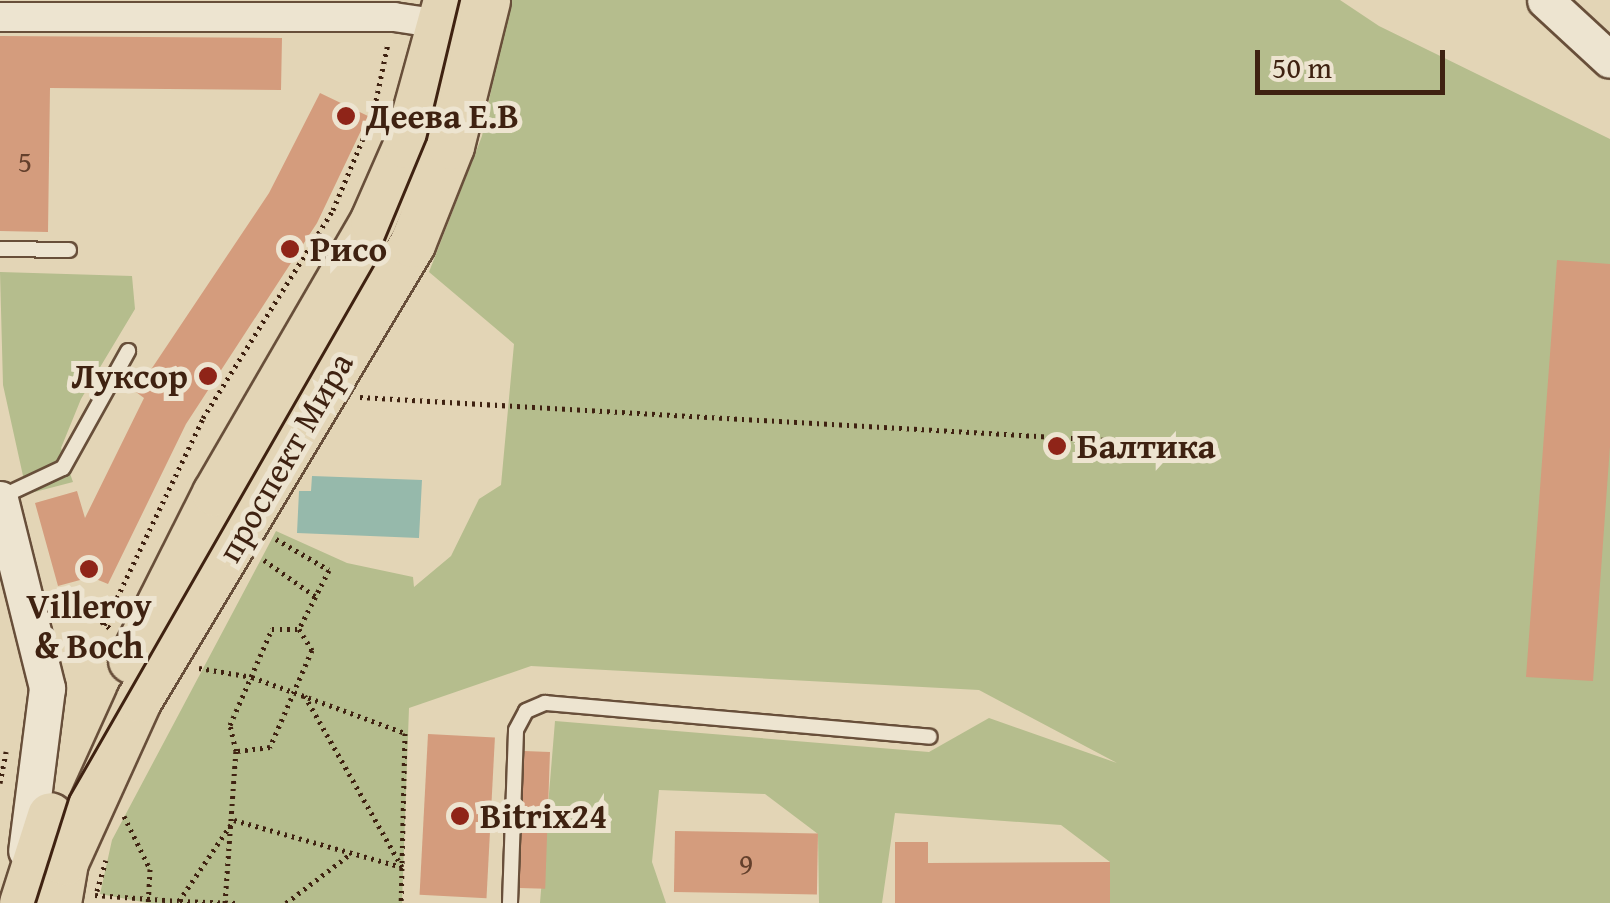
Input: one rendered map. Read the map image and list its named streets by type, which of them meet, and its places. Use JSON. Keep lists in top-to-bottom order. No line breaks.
{"streets":{"main road":["проспект Мира"]},"places":["Деева Е.В","Рисо","Луксор","Балтика","Villeroy & Boch","Bitrix24"],"house_numbers":["5","9"],"scale_bar":"50 m"}
